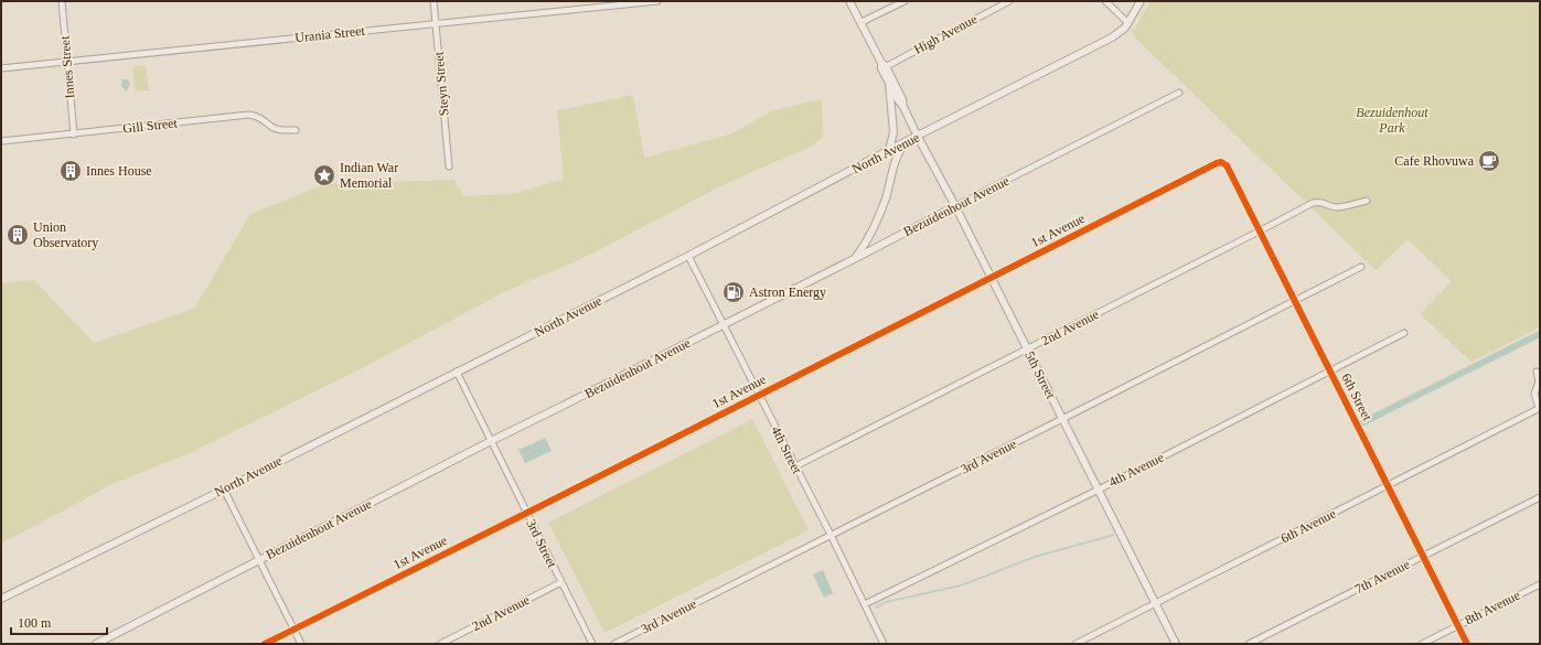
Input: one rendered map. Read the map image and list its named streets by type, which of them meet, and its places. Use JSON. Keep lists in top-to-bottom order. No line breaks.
{"streets":{"street":["Urania Street","High Avenue","Innes Street","Steyn Street","Gill Street","North Avenue","Bezuidenhout Avenue","1st Avenue","2nd Avenue","5th Street","6th Street","4th Street","3rd Avenue","4th Avenue","6th Avenue","3rd Street","7th Avenue","8th Avenue"]},"crossings":[["Urania Street","Innes Street"],["Urania Street","Steyn Street"],["High Avenue","5th Street"],["Innes Street","Gill Street"],["North Avenue","5th Street"],["North Avenue","4th Street"],["North Avenue","3rd Street"],["Bezuidenhout Avenue","5th Street"],["Bezuidenhout Avenue","4th Street"],["Bezuidenhout Avenue","3rd Street"],["1st Avenue","5th Street"],["1st Avenue","6th Street"],["1st Avenue","4th Street"],["1st Avenue","3rd Street"],["2nd Avenue","5th Street"],["2nd Avenue","6th Street"],["2nd Avenue","4th Street"],["2nd Avenue","3rd Street"],["5th Street","3rd Avenue"],["5th Street","4th Avenue"],["5th Street","6th Avenue"],["6th Street","3rd Avenue"],["6th Street","4th Avenue"],["6th Street","6th Avenue"],["6th Street","7th Avenue"],["6th Street","8th Avenue"],["4th Street","3rd Avenue"],["4th Street","4th Avenue"]],"parks":["Bezuidenhout Park"],"places":{"cafe":["Cafe Rhovuwa"],"building":["Innes House","Union Observatory"],"place":["Indian War Memorial"],"fuel station":["Astron Energy"]},"scale_bar":"100 m"}
